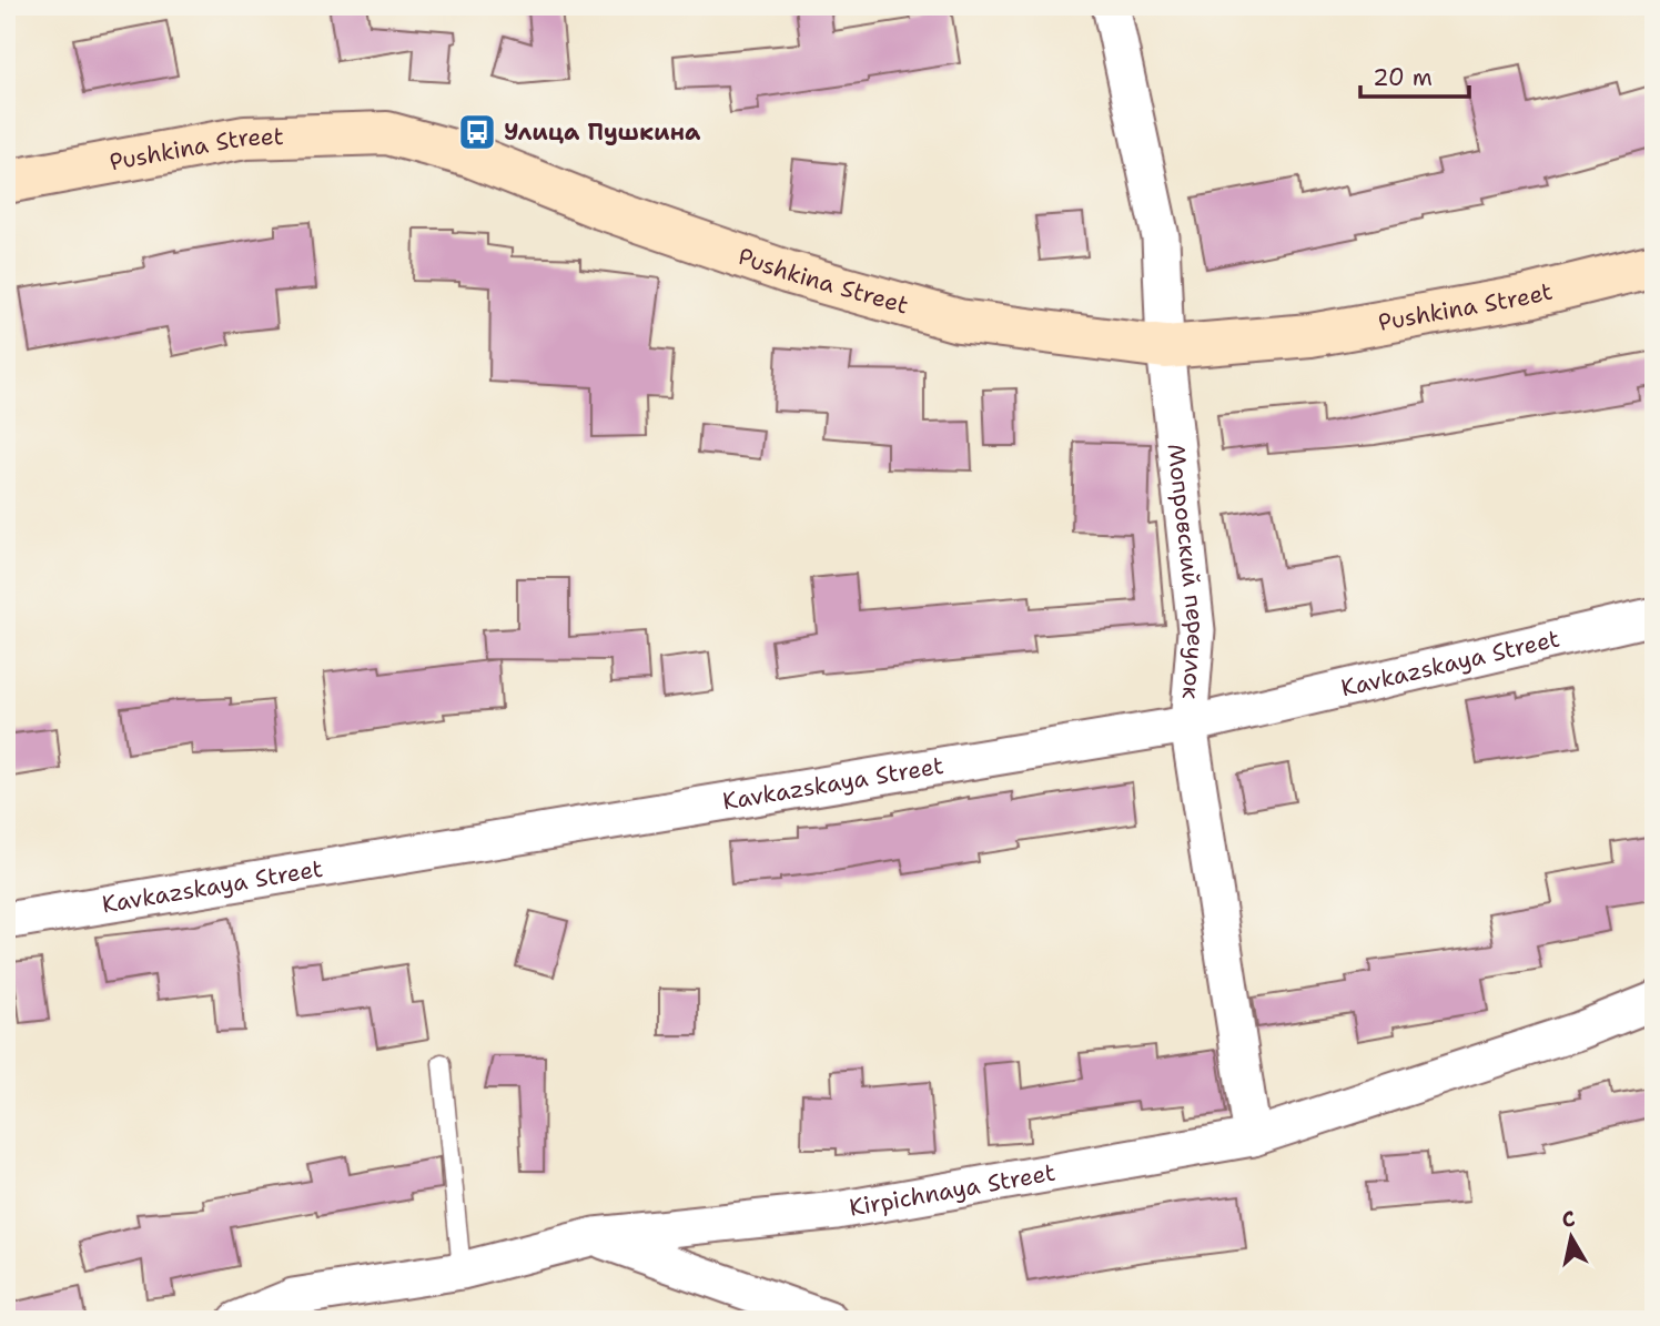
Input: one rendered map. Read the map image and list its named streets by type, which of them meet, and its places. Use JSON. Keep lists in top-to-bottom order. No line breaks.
{"streets":{"main road":["Pushkina Street"],"street":["Мопровский переулок","Kavkazskaya Street","Kirpichnaya Street"]},"crossings":[["Pushkina Street","Мопровский переулок"],["Мопровский переулок","Kavkazskaya Street"],["Мопровский переулок","Kirpichnaya Street"]],"places":{"bus stop":["Улица Пушкина"]},"scale_bar":"20 m","north":"top"}
